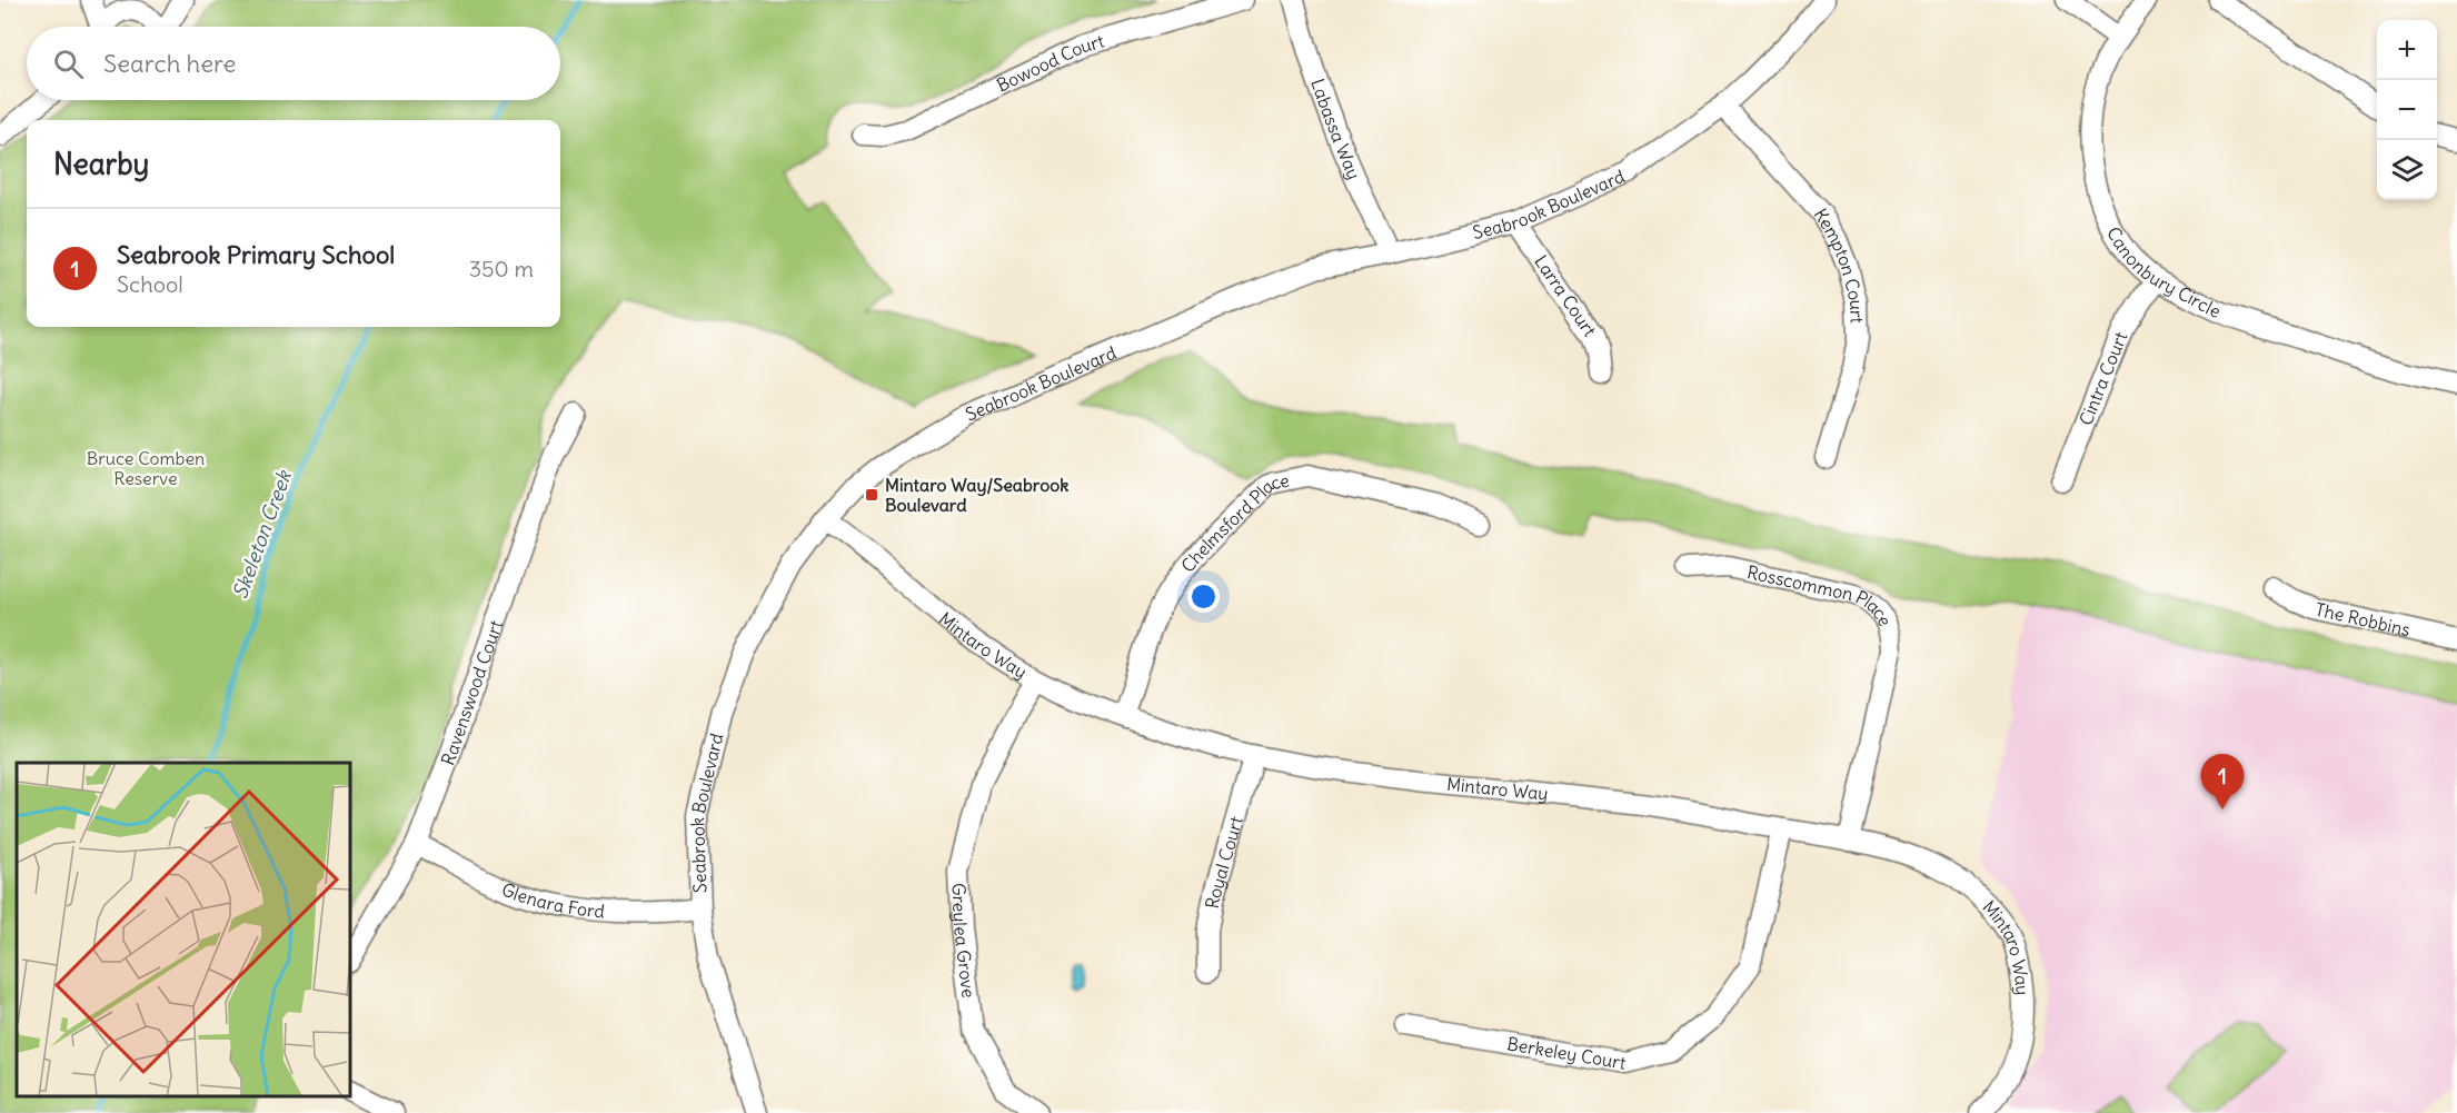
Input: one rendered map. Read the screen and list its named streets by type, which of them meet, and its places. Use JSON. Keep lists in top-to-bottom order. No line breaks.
{"streets":{"street":["Bowood Court","Labassa Way","Seabrook Boulevard","Kempton Court","Canonbury Circle","Larra Court","Cintra Court","Chelmsford Place","Rosscommon Place","The Robbins","Mintaro Way","Ravenswood Court","Royal Court","Glenara Ford","Greylea Grove","Berkeley Court"]},"crossings":[["Labassa Way","Seabrook Boulevard"],["Seabrook Boulevard","Kempton Court"],["Seabrook Boulevard","Larra Court"],["Seabrook Boulevard","Mintaro Way"],["Seabrook Boulevard","Glenara Ford"],["Canonbury Circle","Cintra Court"],["Chelmsford Place","Mintaro Way"],["Rosscommon Place","Mintaro Way"],["Mintaro Way","Royal Court"],["Mintaro Way","Greylea Grove"],["Mintaro Way","Berkeley Court"],["Ravenswood Court","Glenara Ford"]],"water":["Skeleton Creek"],"parks":["Bruce Comben Reserve"],"places":{"transit":["Mintaro Way/Seabrook Boulevard"]},"page":{"map_buttons":["+","−"],"search":"Search here","heading":"Nearby","list":[{"mark":"1","name":"Seabrook Primary School","note":"School","value":"350 m"}],"pins":"1"}}
